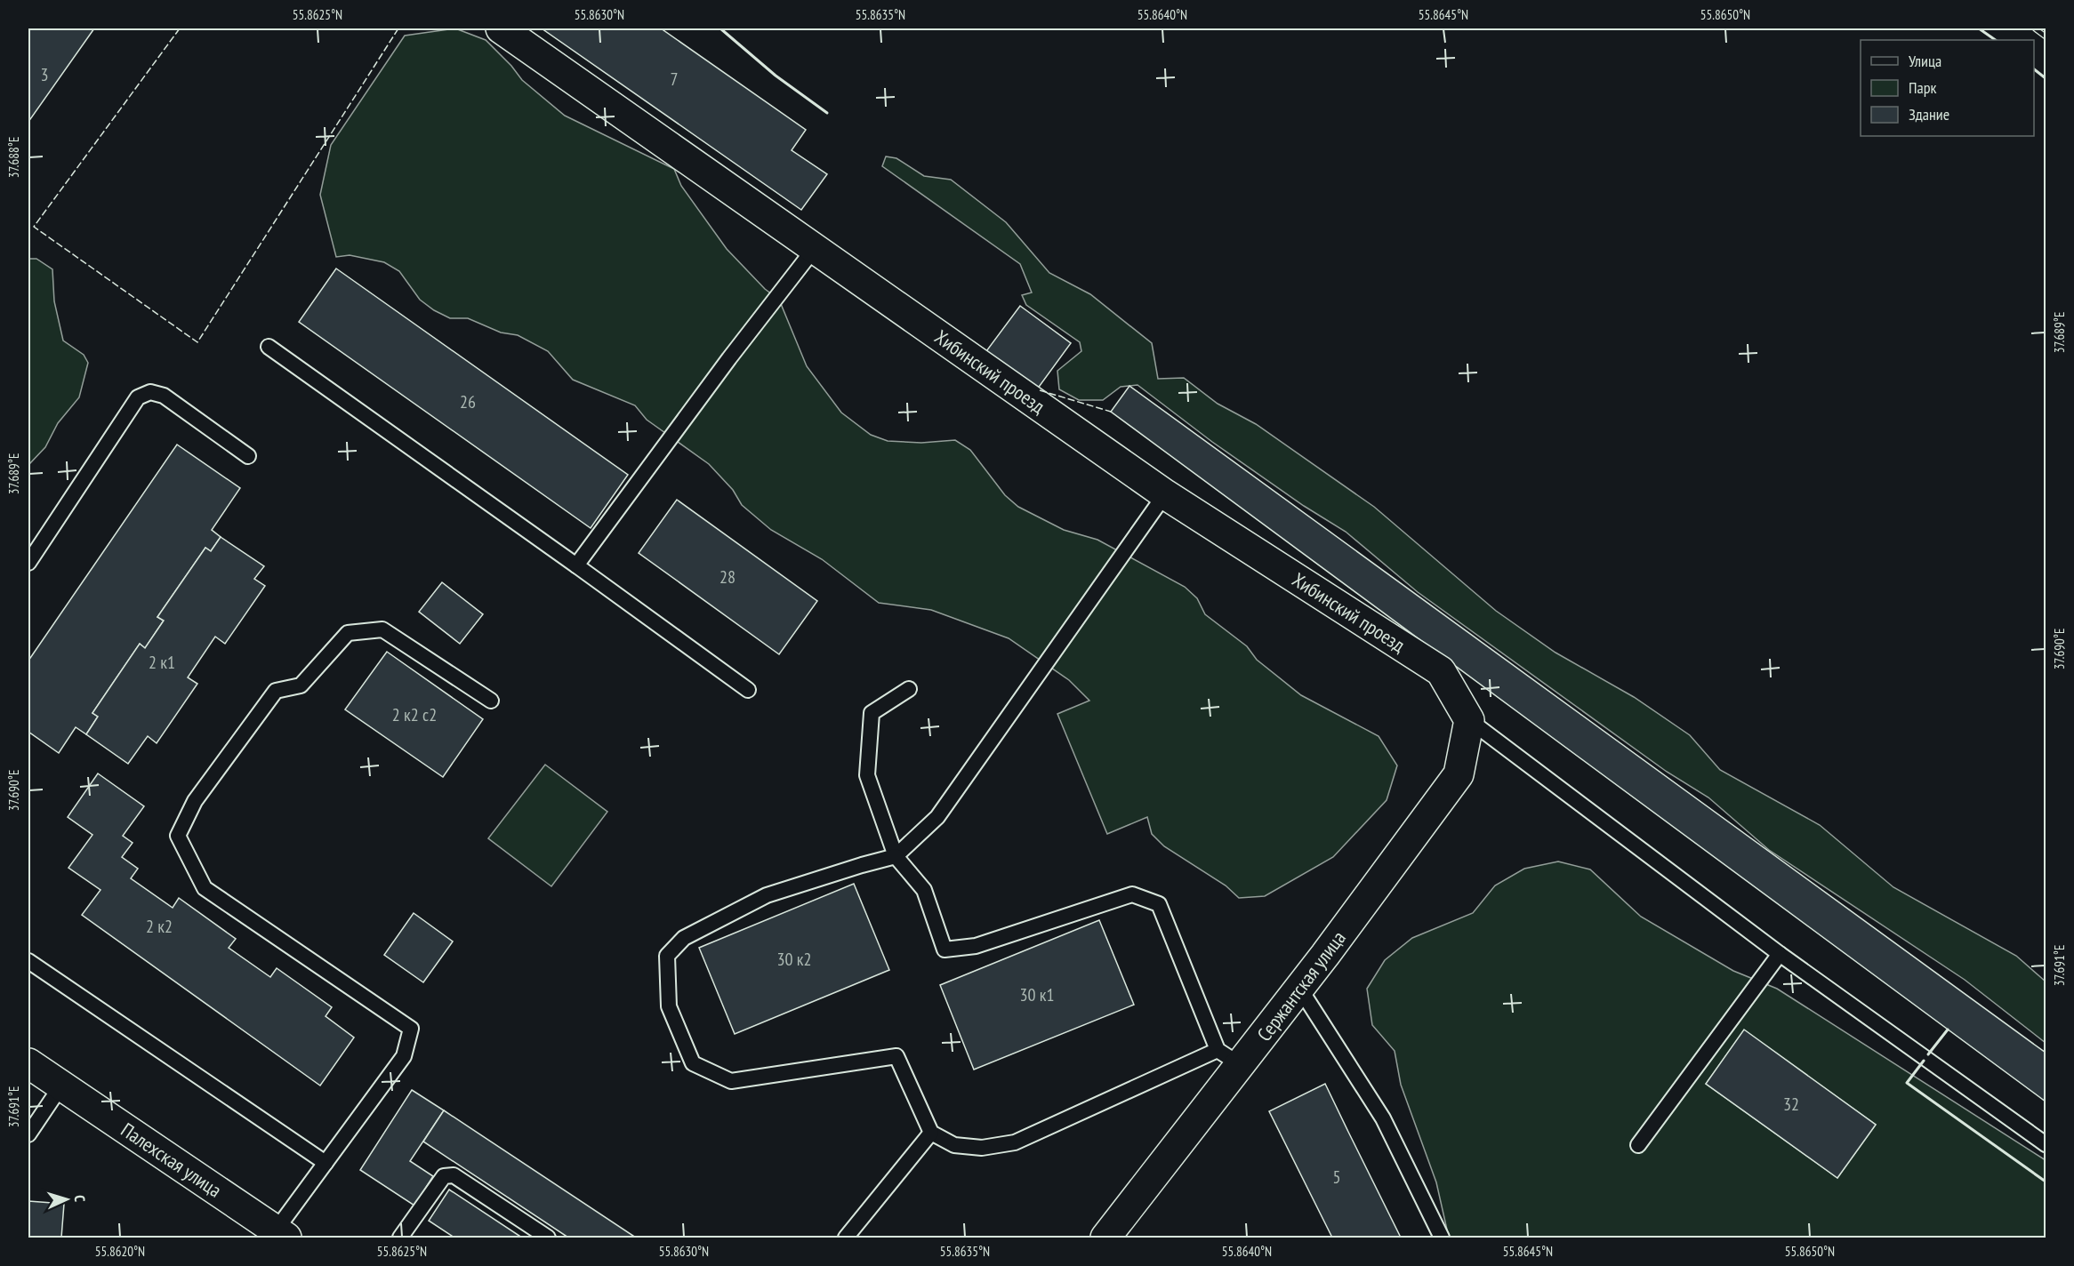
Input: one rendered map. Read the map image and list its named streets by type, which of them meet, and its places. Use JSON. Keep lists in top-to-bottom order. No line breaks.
{"streets":{"street":["Хибинский проезд","Сержантская улица","Палехская улица"]},"crossings":[["Хибинский проезд","Сержантская улица"]],"house_numbers":["3","7","26","28","2 к1","2 к2 с2","2 к2","30 к2","30 к1","32","5"],"legend":["Улица","Парк","Здание"],"north":"right","coordinates":["55.8625°N","55.8630°N","55.8635°N","55.8640°N","55.8645°N","55.8650°N","37.688°E","37.689°E","37.690°E","37.691°E","55.8620°N"]}
